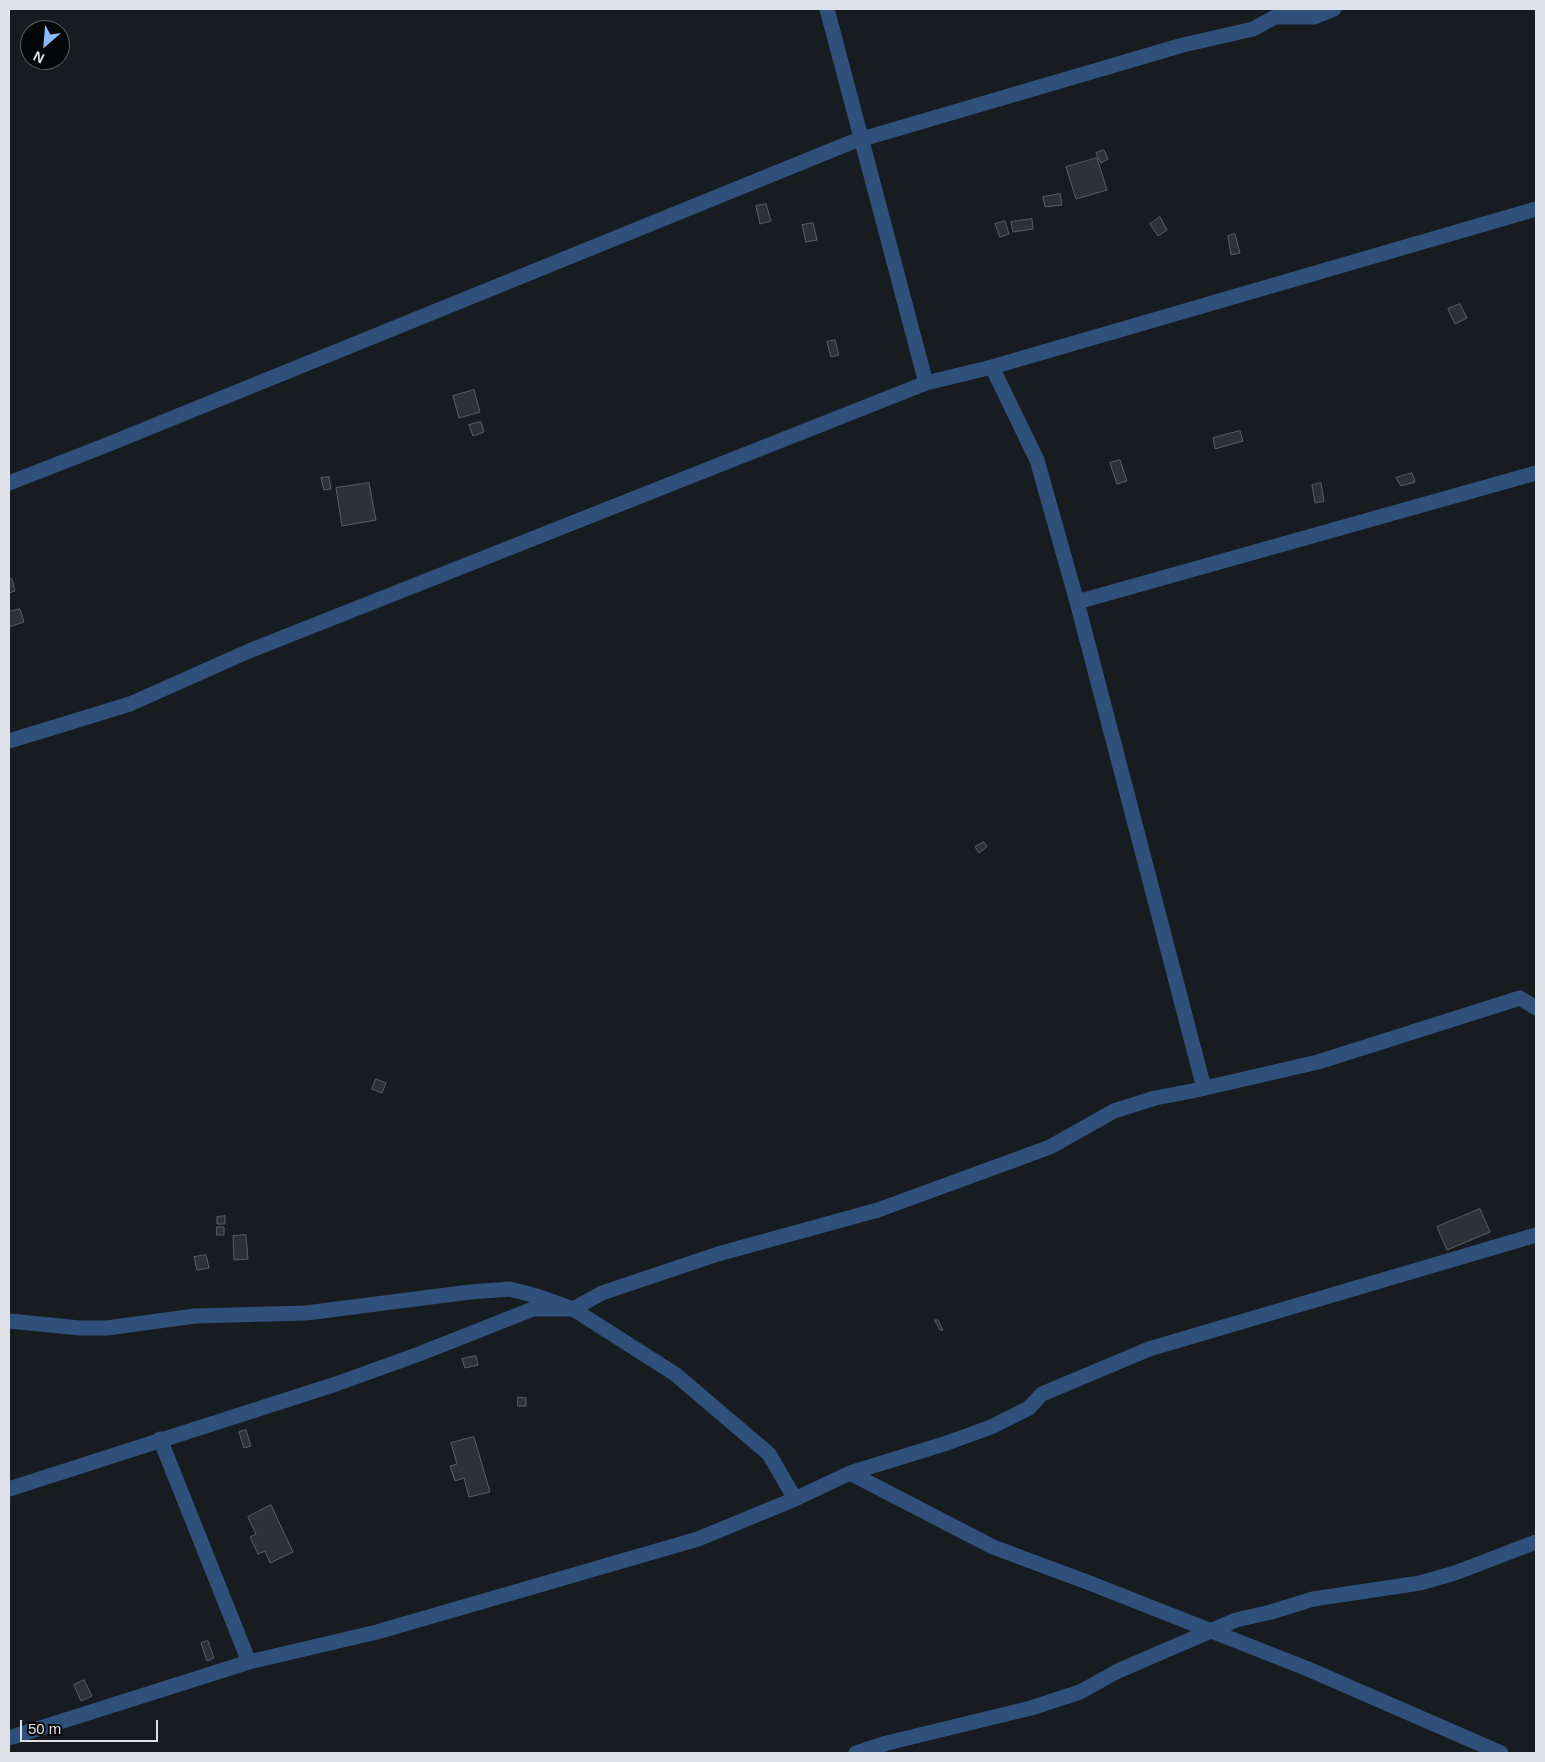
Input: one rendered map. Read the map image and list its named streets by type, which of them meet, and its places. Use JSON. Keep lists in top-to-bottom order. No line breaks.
{"scale_bar":"50 m","north":"bottom left"}
